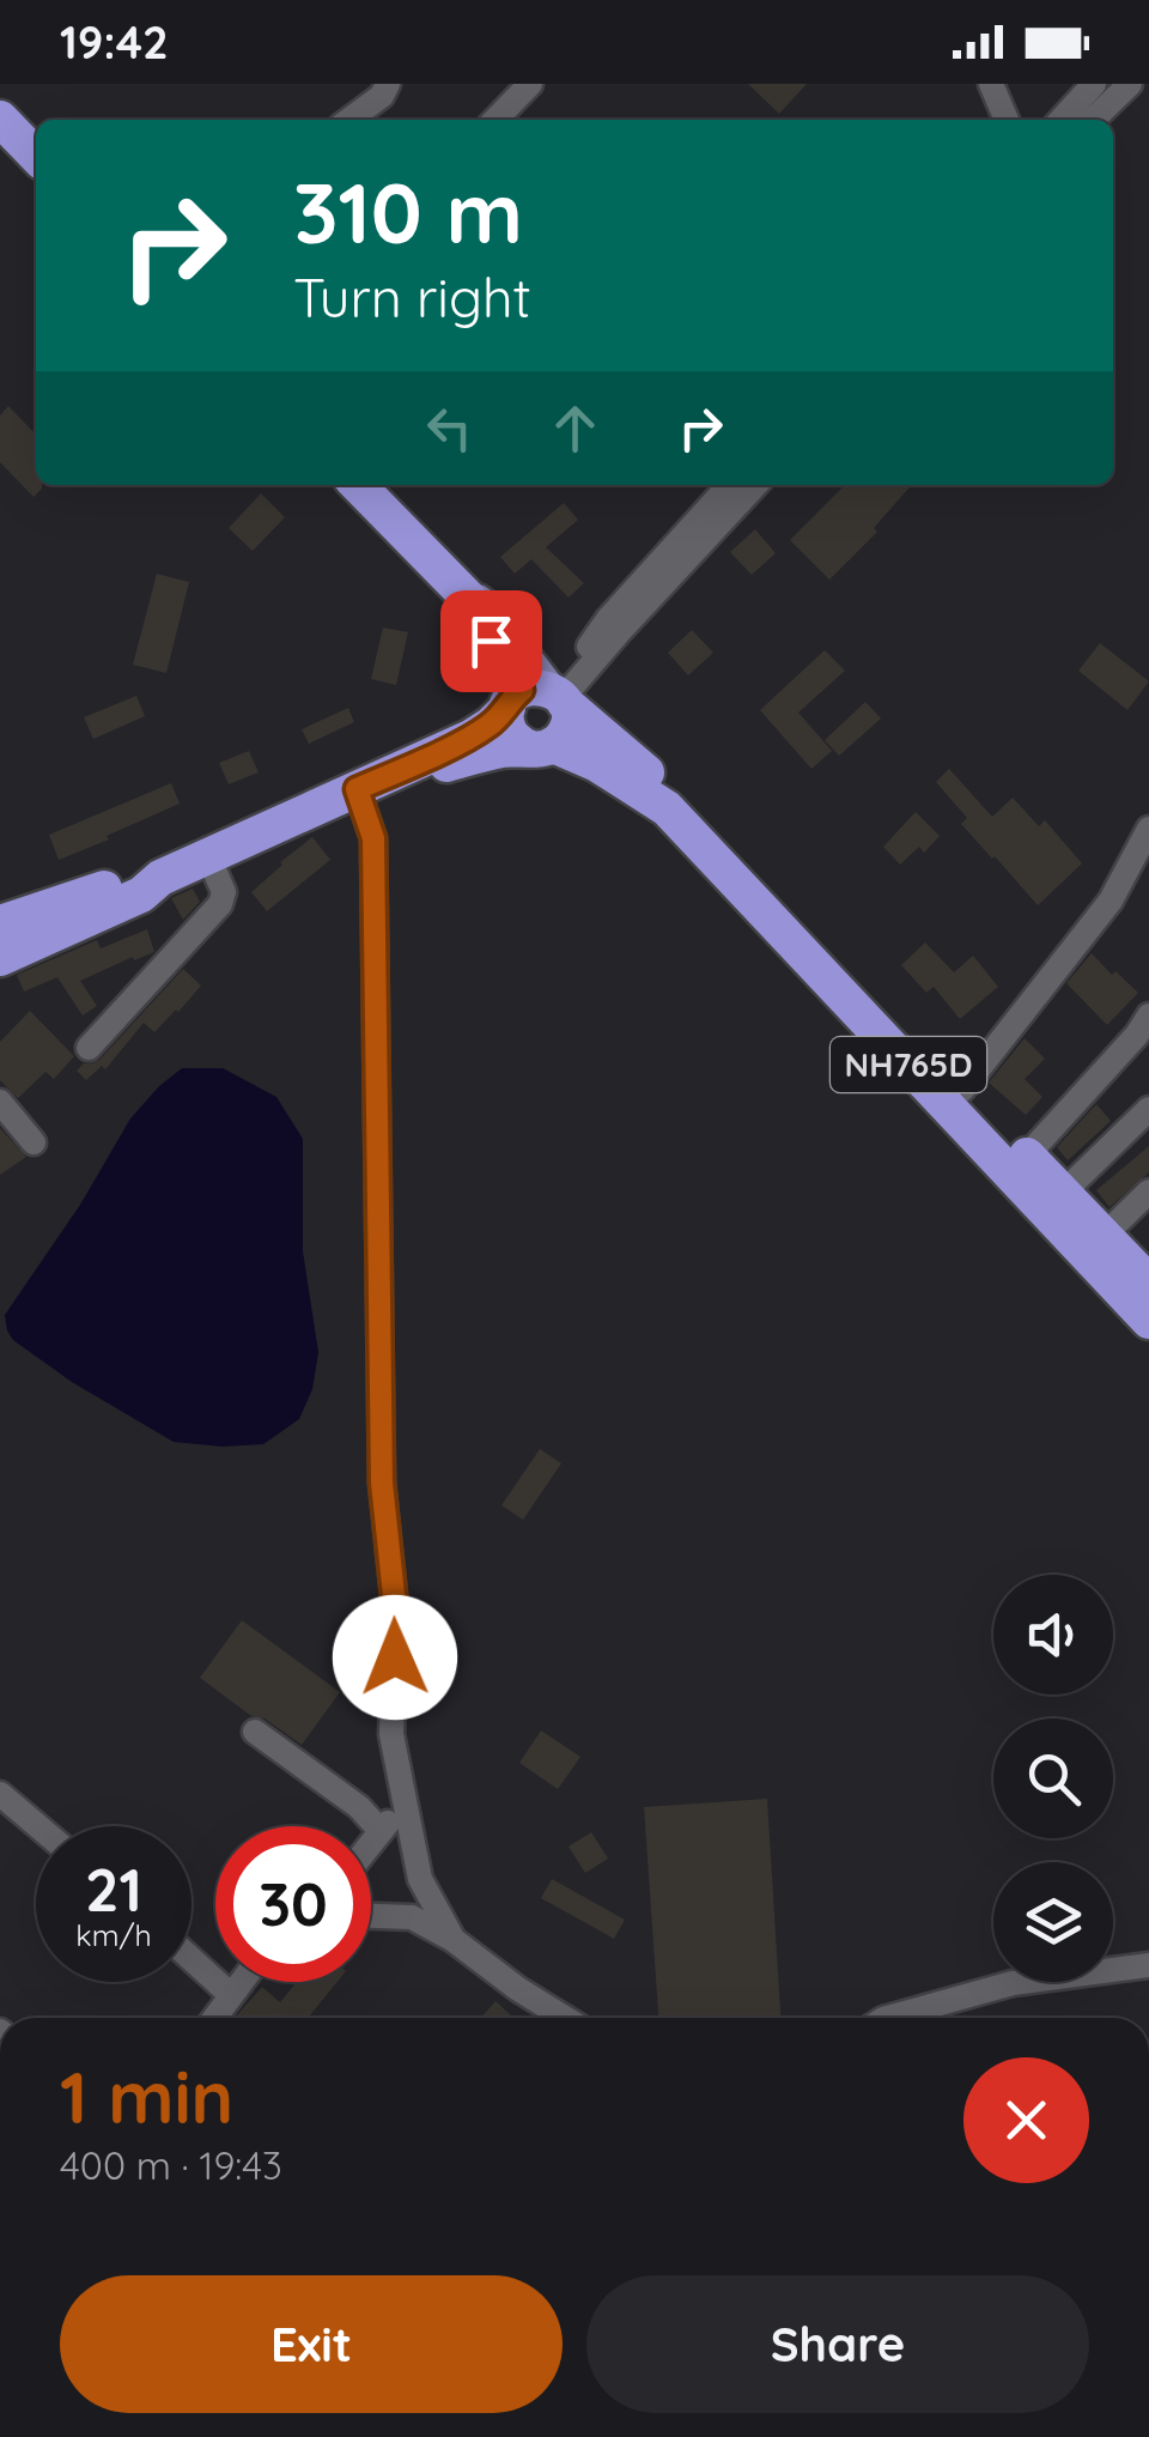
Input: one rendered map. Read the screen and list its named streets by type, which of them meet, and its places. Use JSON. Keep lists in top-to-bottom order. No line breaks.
{"streets":{"highway":["NH765D"]},"page":{"status":"19:42","turn":["310 m","Turn right"],"speed":"21 km/h","limit":"30","heading":["1 min","400 m · 19:43"],"buttons":["Exit","Share"]}}
